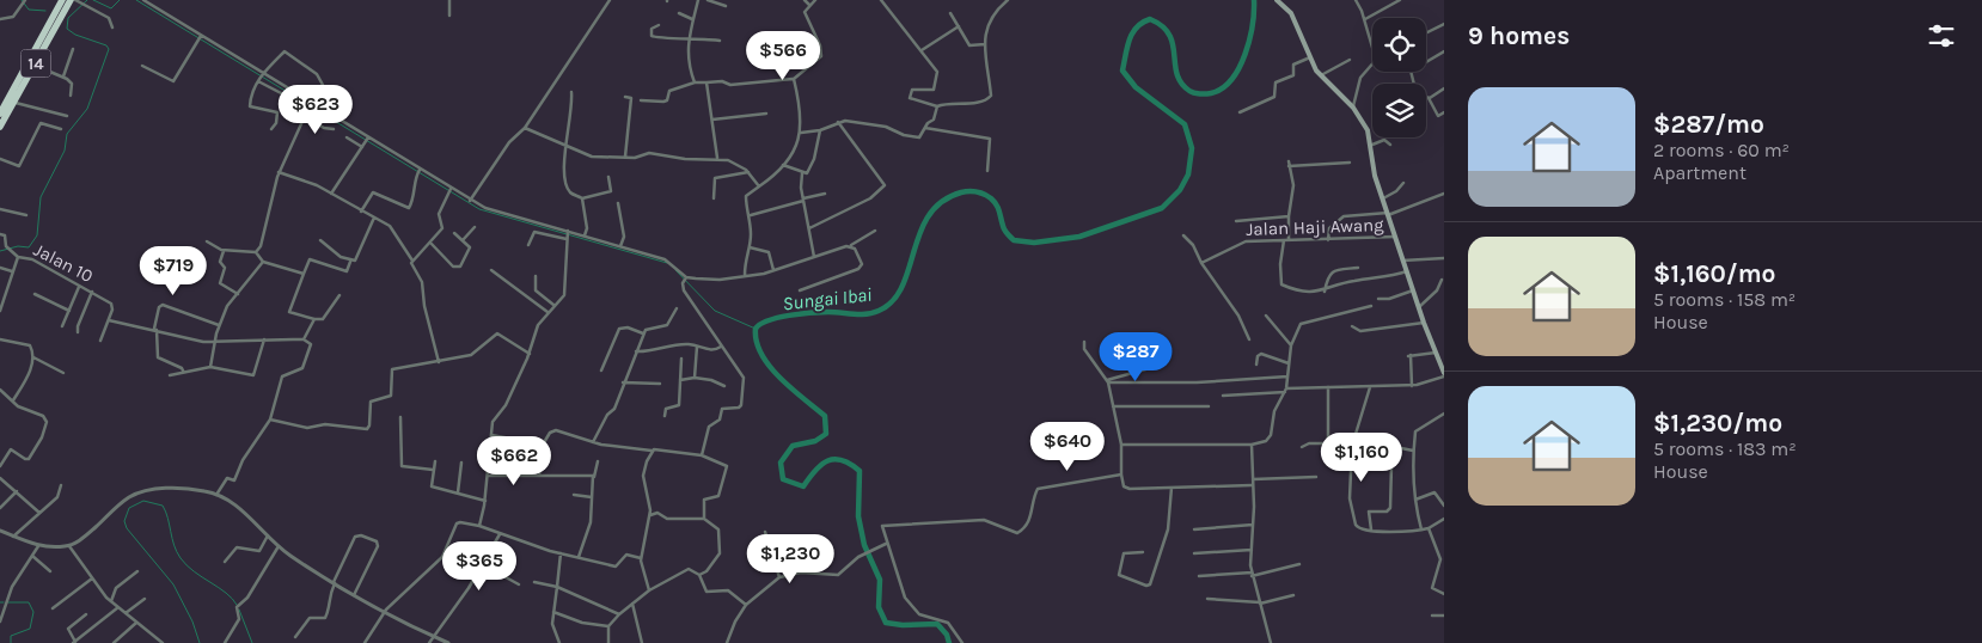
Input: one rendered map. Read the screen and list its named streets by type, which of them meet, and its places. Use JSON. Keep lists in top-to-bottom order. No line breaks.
{"streets":{"highway":["14"],"street":["Jalan Haji Awang","Jalan 10"]},"water":["Sungai Ibai"],"page":{"heading":"9 homes","price":["$566","$623","$719","$287","$640","$1,160","$662","$1,230","$365"],"list":[{"name":"$287/mo","note":"2 rooms · 60 m² · Apartment"},{"name":"$1,160/mo","note":"5 rooms · 158 m² · House"},{"name":"$1,230/mo","note":"5 rooms · 183 m² · House"}]}}
